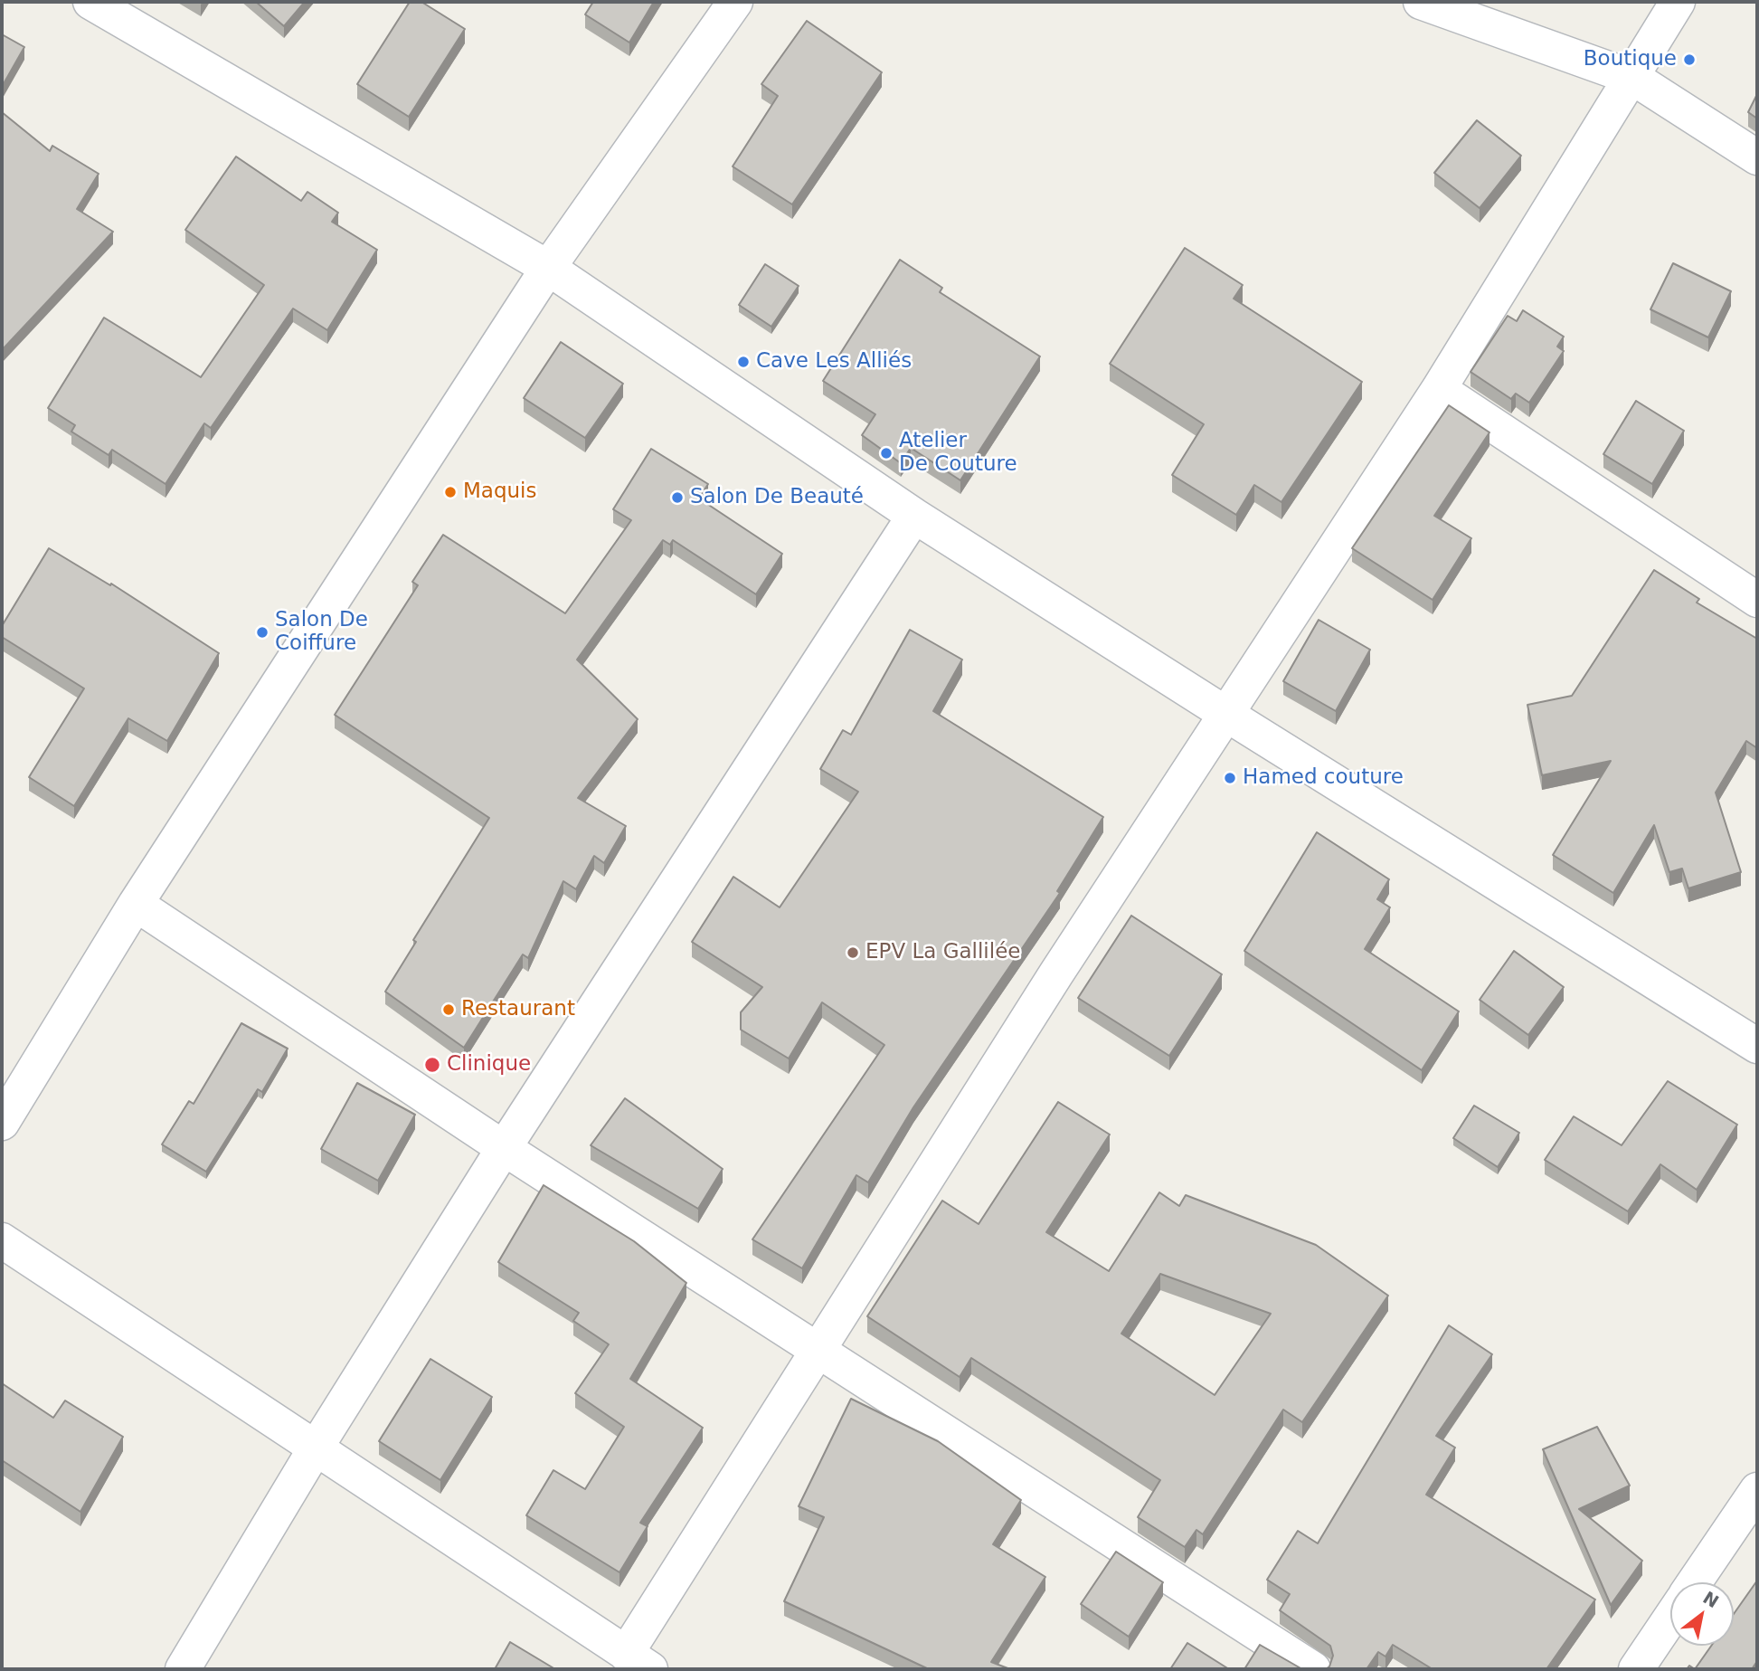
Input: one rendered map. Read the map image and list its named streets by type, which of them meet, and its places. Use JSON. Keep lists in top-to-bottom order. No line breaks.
{"places":["Boutique","Cave Les Alliés","Atelier De Couture","Maquis","Salon De Beauté","Salon De Coiffure","Hamed couture","EPV La Gallilée","Restaurant","Clinique"],"north":"top right"}
